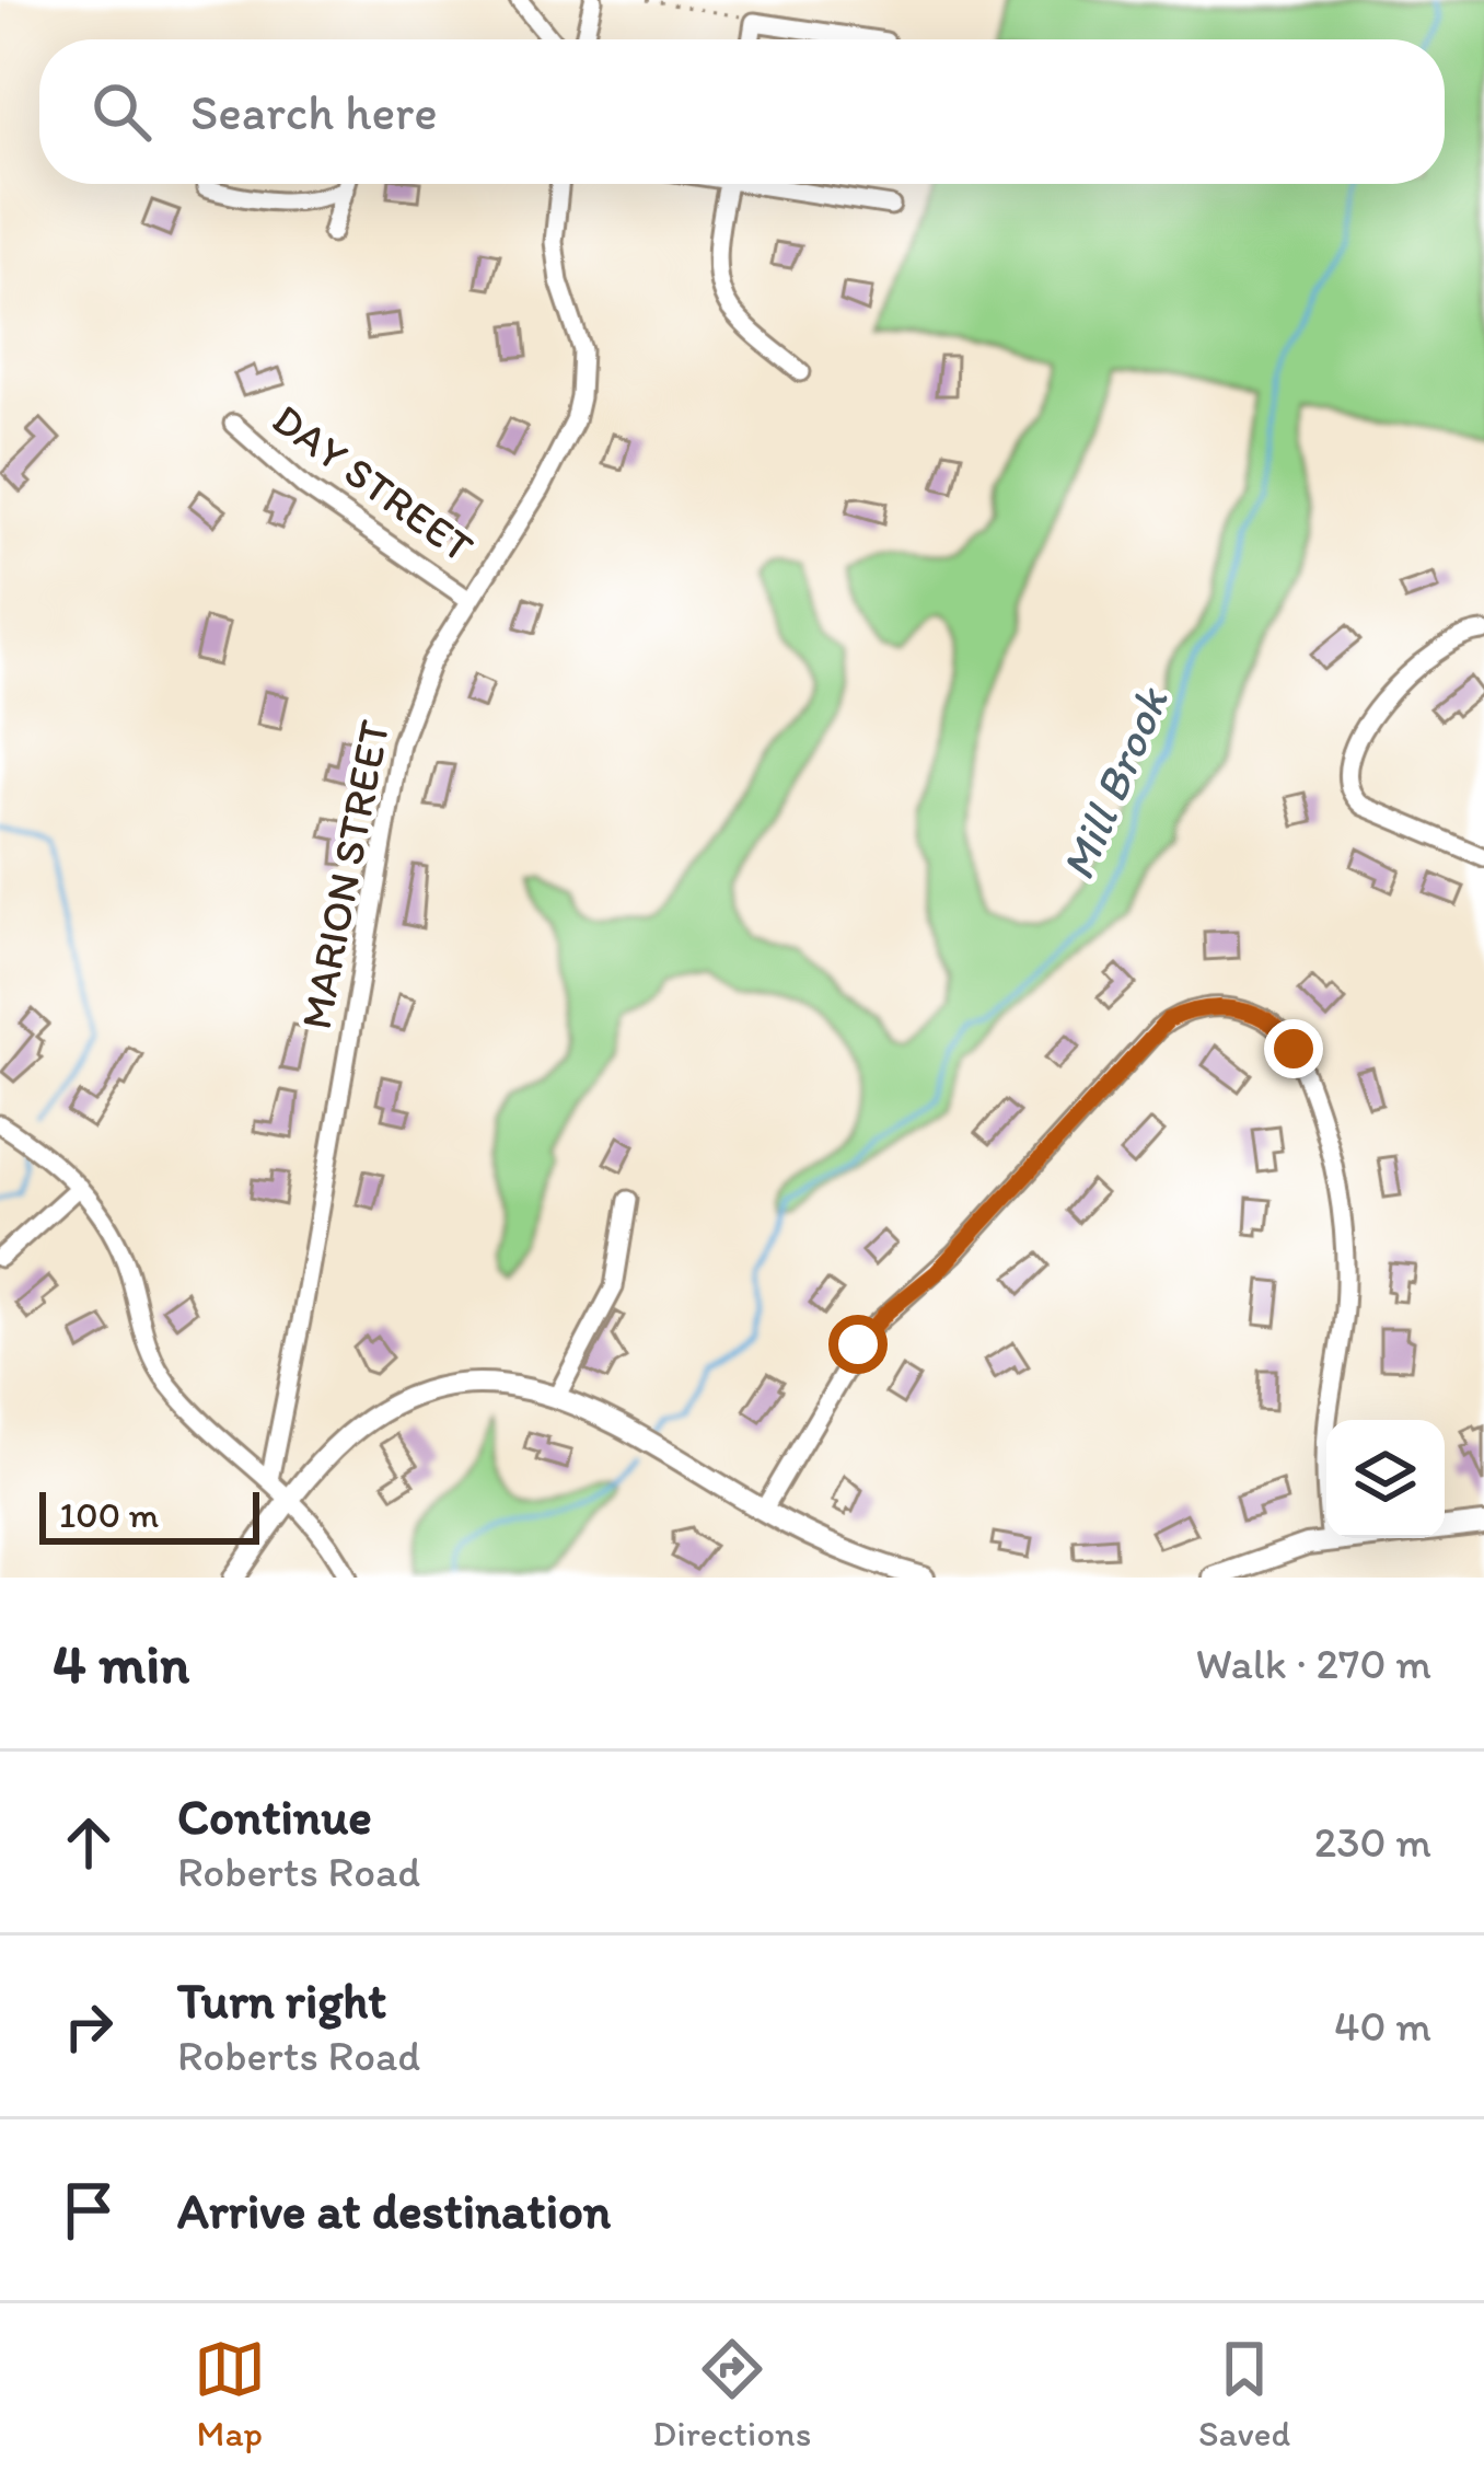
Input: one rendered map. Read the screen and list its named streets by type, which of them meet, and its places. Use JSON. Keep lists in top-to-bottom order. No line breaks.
{"streets":{"street":["DAY STREET","MARION STREET"]},"crossings":[["DAY STREET","MARION STREET"]],"water":["Mill Brook"],"scale_bar":"100 m","page":{"search":"Search here","scale":"100 m","heading":["4 min","Walk · 270 m"],"list":[["Continue","Roberts Road","230 m"],["Turn right","Roberts Road","40 m"],"Arrive at destination"],"nav":["Map","Directions","Saved"]}}
